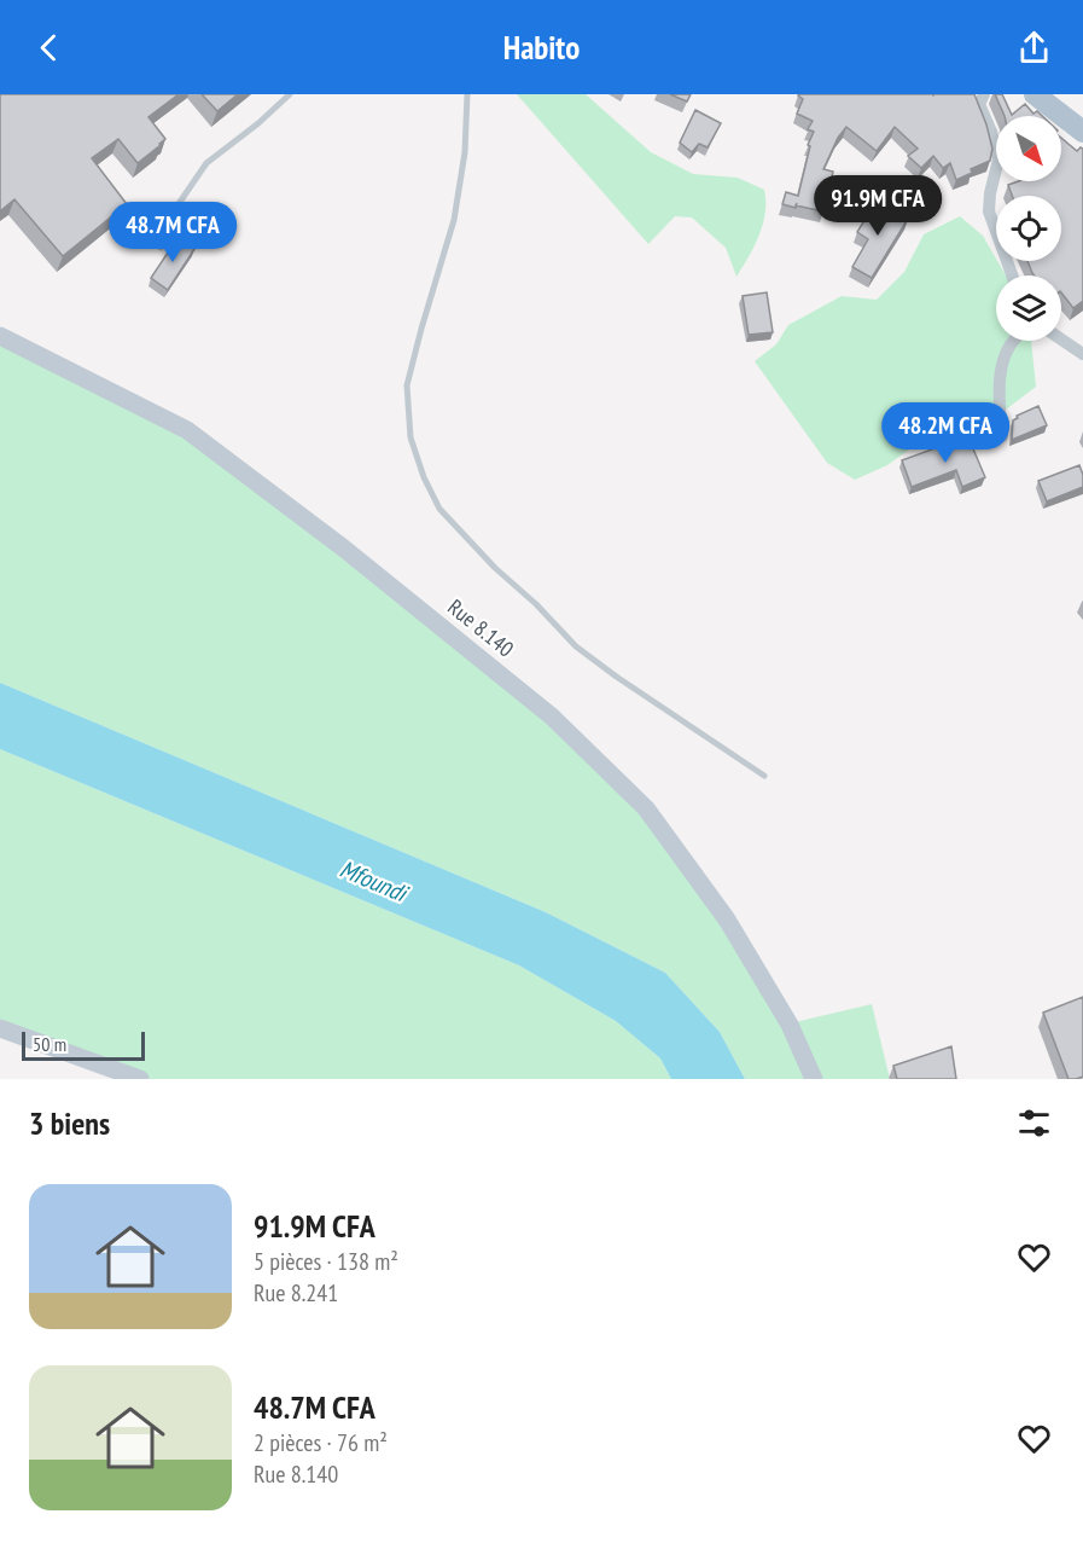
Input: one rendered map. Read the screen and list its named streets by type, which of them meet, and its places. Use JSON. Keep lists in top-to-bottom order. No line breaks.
{"streets":{"main road":["Rue 8.140"]},"water":["Mfoundi"],"scale_bar":"50 m","north":"bottom right","page":{"header":"Habito","price":["91.9M CFA","48.7M CFA","48.2M CFA"],"scale":"50 m","heading":"3 biens","list":[{"name":"91.9M CFA","note":"5 pièces · 138 m² · Rue 8.241"},{"name":"48.7M CFA","note":"2 pièces · 76 m² · Rue 8.140"}]}}
